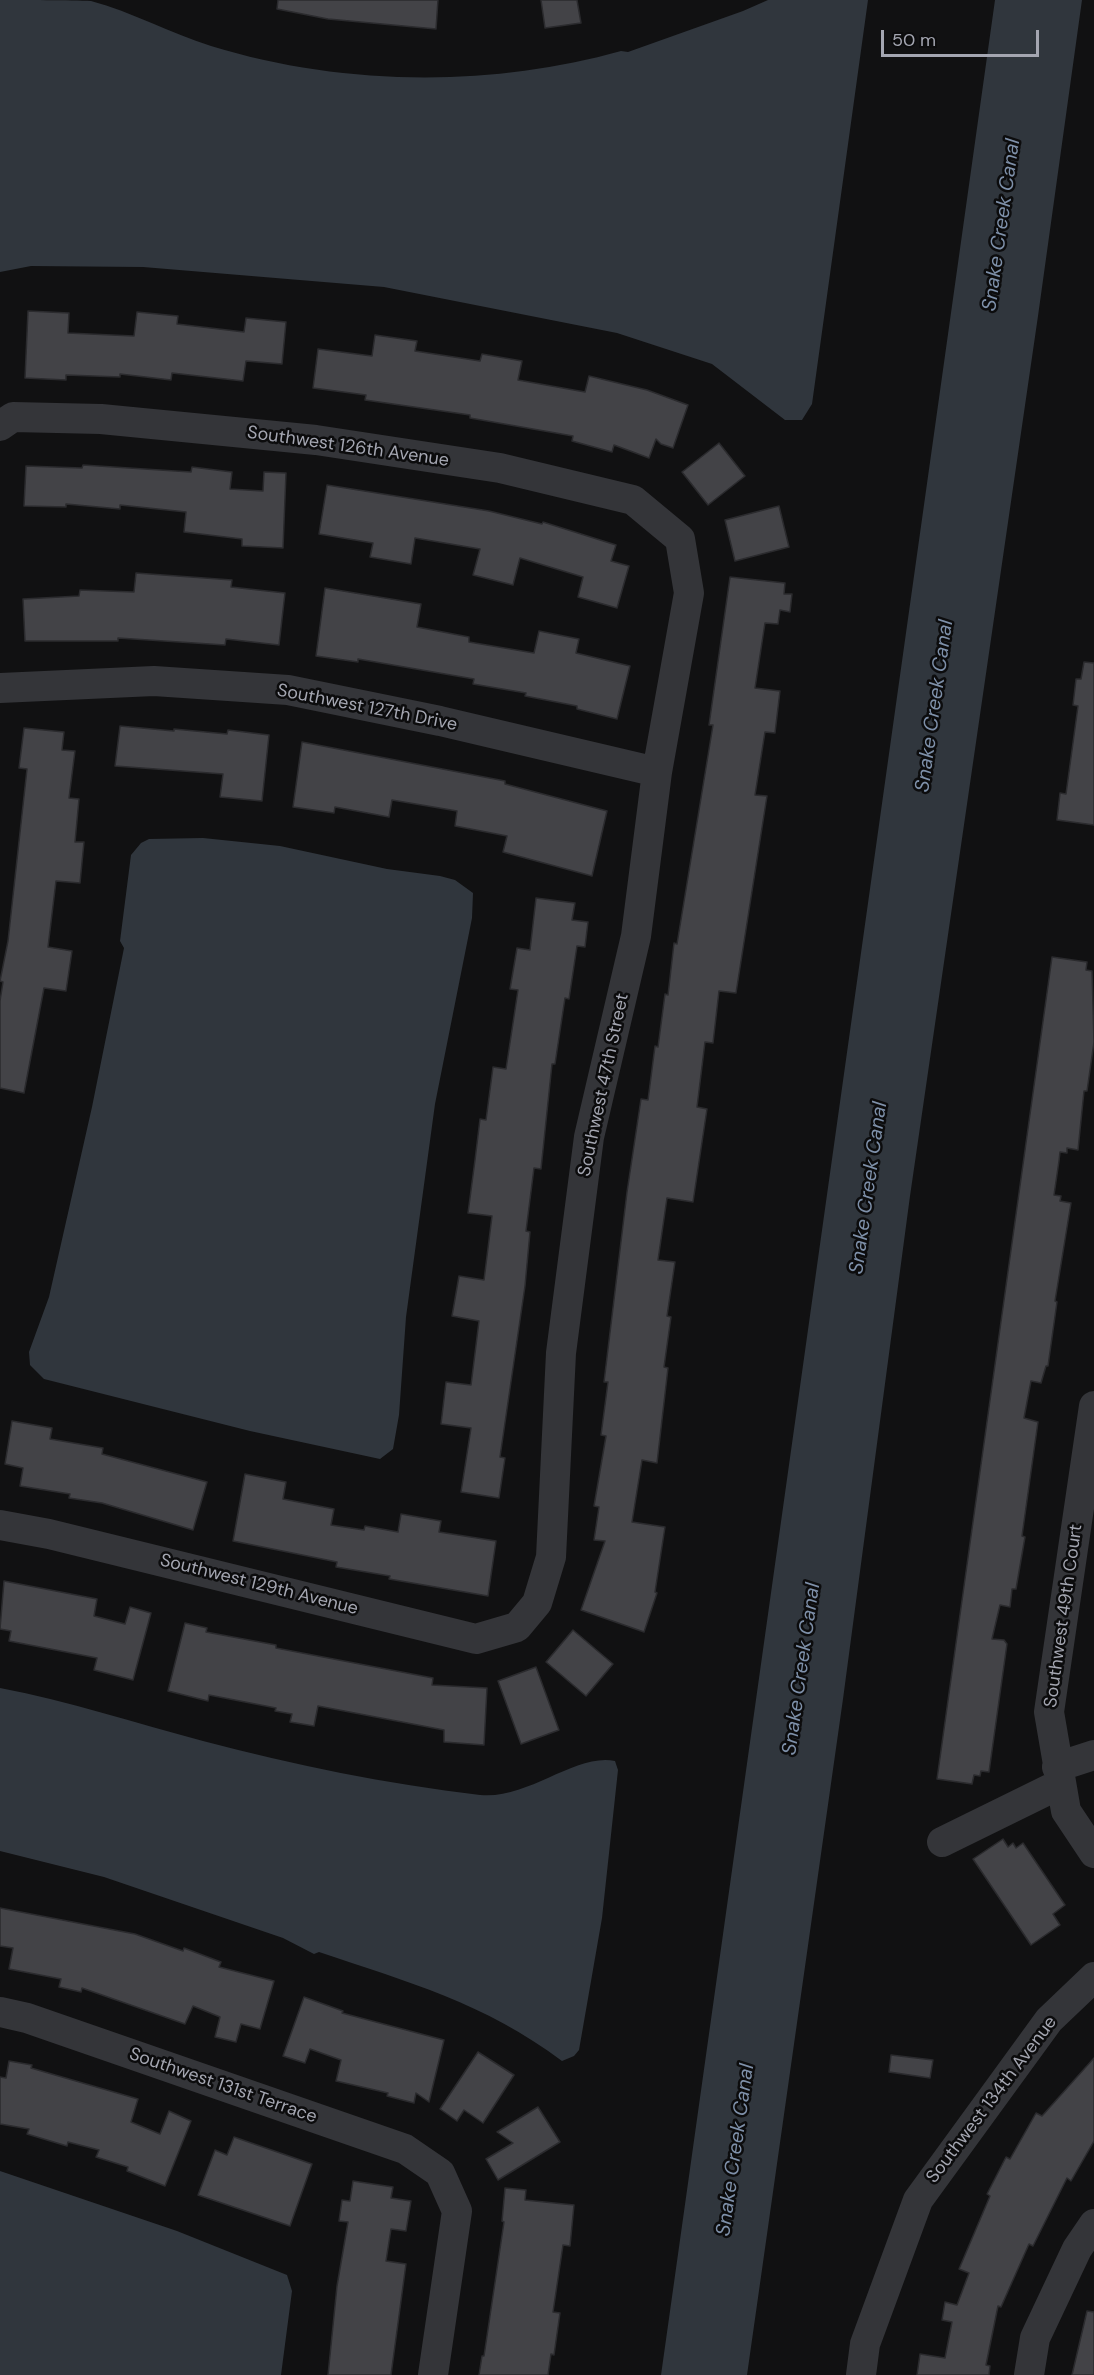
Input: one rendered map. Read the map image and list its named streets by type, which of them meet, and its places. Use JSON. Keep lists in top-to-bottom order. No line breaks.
{"streets":{"street":["Southwest 126th Avenue","Southwest 127th Drive","Southwest 47th Street","Southwest 129th Avenue","Southwest 49th Court","Southwest 131st Terrace","Southwest 134th Avenue"]},"crossings":[["Southwest 126th Avenue","Southwest 47th Street"],["Southwest 127th Drive","Southwest 47th Street"],["Southwest 47th Street","Southwest 129th Avenue"]],"water":["Snake Creek Canal"],"scale_bar":"50 m"}
